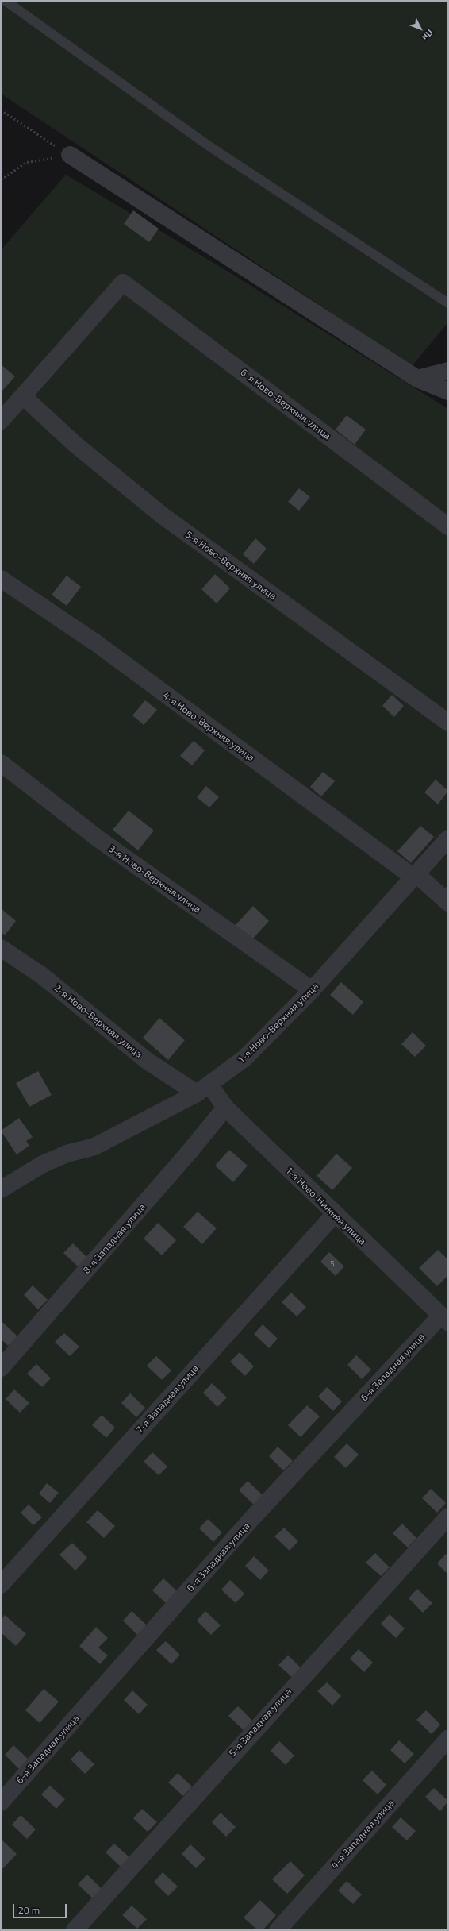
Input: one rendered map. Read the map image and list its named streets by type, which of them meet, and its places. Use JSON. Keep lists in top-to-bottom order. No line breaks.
{"streets":{"street":["6-я Ново-Верхняя улица","5-я Ново-Верхняя улица","4-я Ново-Верхняя улица","3-я Ново-Верхняя улица","2-я Ново-Верхняя улица","1-я Ново-Верхняя улица","1-я Ново-Нижняя улица","8-я Западная улица","6-я Западная улица","7-я Западная улица","5-я Западная улица","4-я Западная улица"]},"crossings":[["6-я Ново-Верхняя улица","5-я Ново-Верхняя улица"],["4-я Ново-Верхняя улица","1-я Ново-Верхняя улица"],["3-я Ново-Верхняя улица","1-я Ново-Верхняя улица"],["2-я Ново-Верхняя улица","1-я Ново-Верхняя улица"],["2-я Ново-Верхняя улица","1-я Ново-Нижняя улица"],["1-я Ново-Верхняя улица","1-я Ново-Нижняя улица"],["1-я Ново-Нижняя улица","8-я Западная улица"],["1-я Ново-Нижняя улица","6-я Западная улица"],["1-я Ново-Нижняя улица","7-я Западная улица"]],"house_numbers":["5"],"scale_bar":"20 m","north":"bottom right"}
